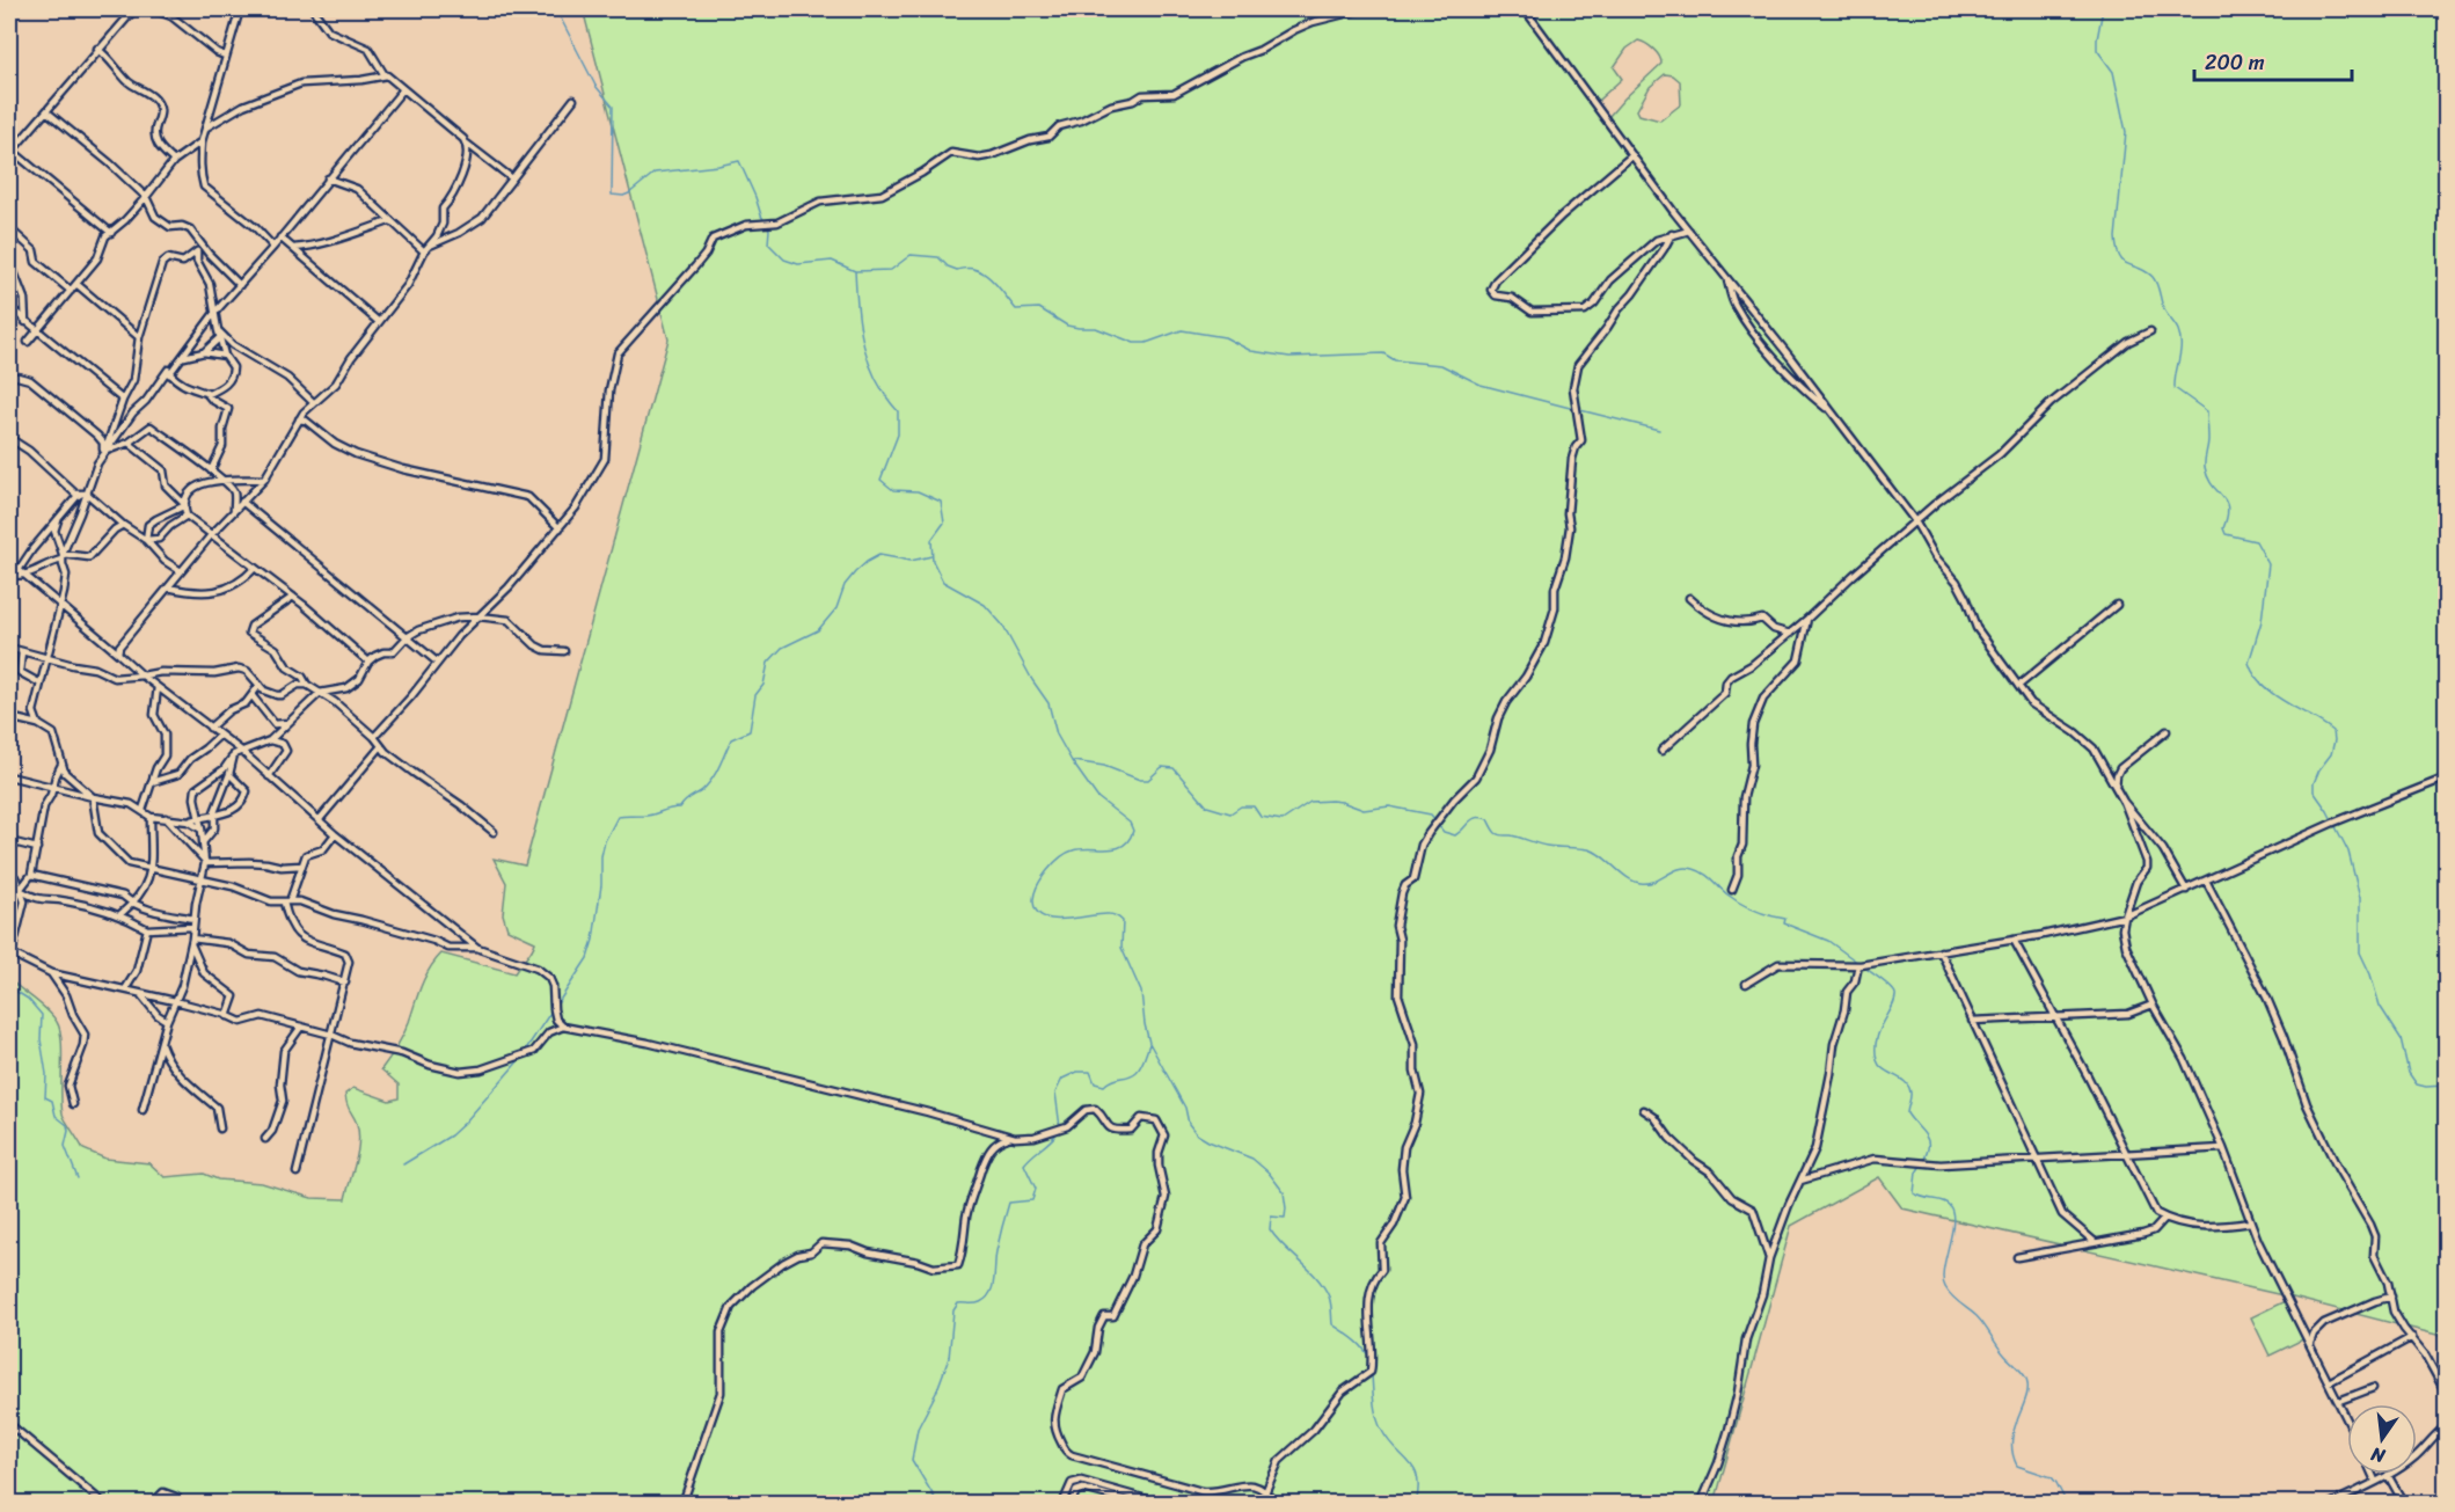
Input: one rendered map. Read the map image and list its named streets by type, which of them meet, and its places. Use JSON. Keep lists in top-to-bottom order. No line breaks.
{"scale_bar":"200 m","north":"bottom"}
